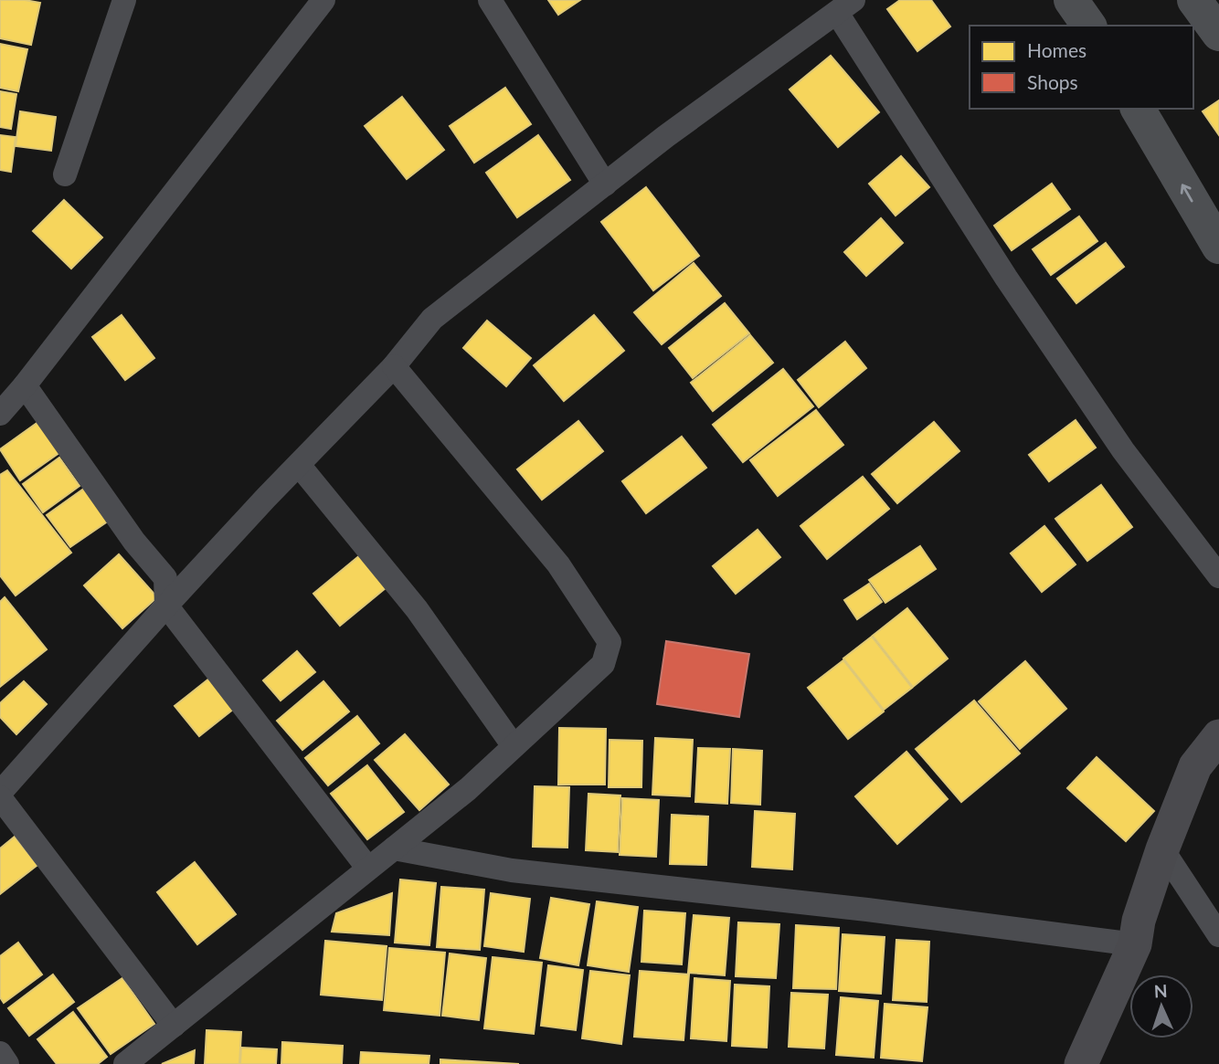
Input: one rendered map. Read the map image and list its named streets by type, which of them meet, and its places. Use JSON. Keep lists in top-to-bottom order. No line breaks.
{"legend":["Homes","Shops"],"north":"top"}
